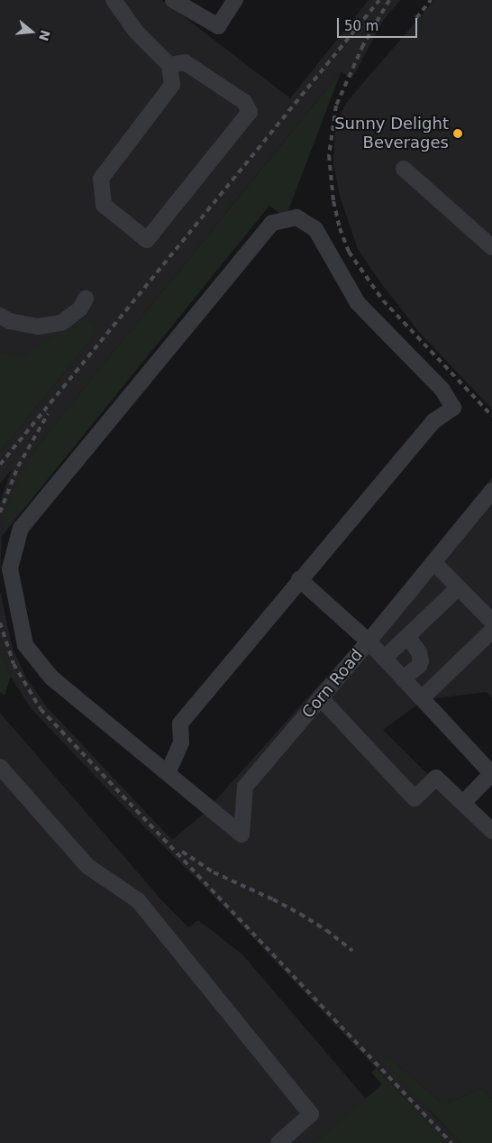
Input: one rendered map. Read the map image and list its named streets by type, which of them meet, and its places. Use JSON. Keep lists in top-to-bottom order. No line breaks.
{"streets":{"street":["Corn Road"]},"places":["Sunny Delight Beverages"],"scale_bar":"50 m","north":"right"}
